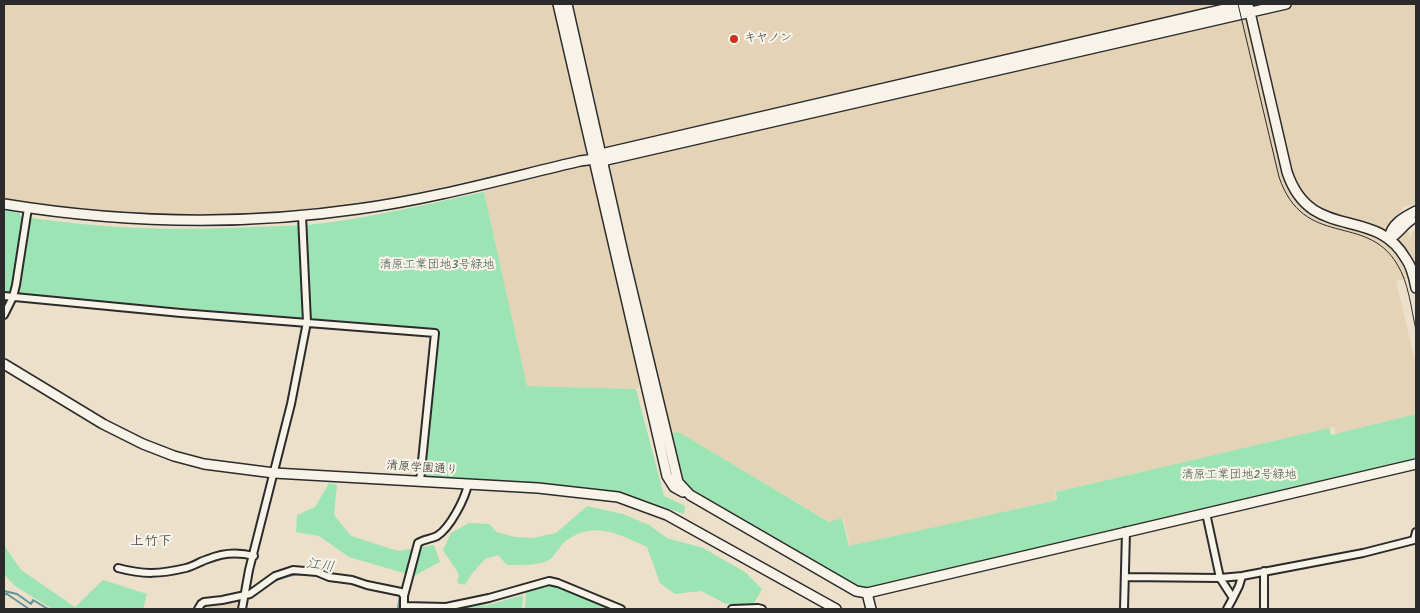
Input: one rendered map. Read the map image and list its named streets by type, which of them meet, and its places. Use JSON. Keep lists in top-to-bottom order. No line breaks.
{"streets":{"street":["清原学園通り"]},"districts":["上竹下"],"water":["江川"],"parks":["清原工業団地3号緑地","清原工業団地2号緑地"],"places":["キヤノン"]}
